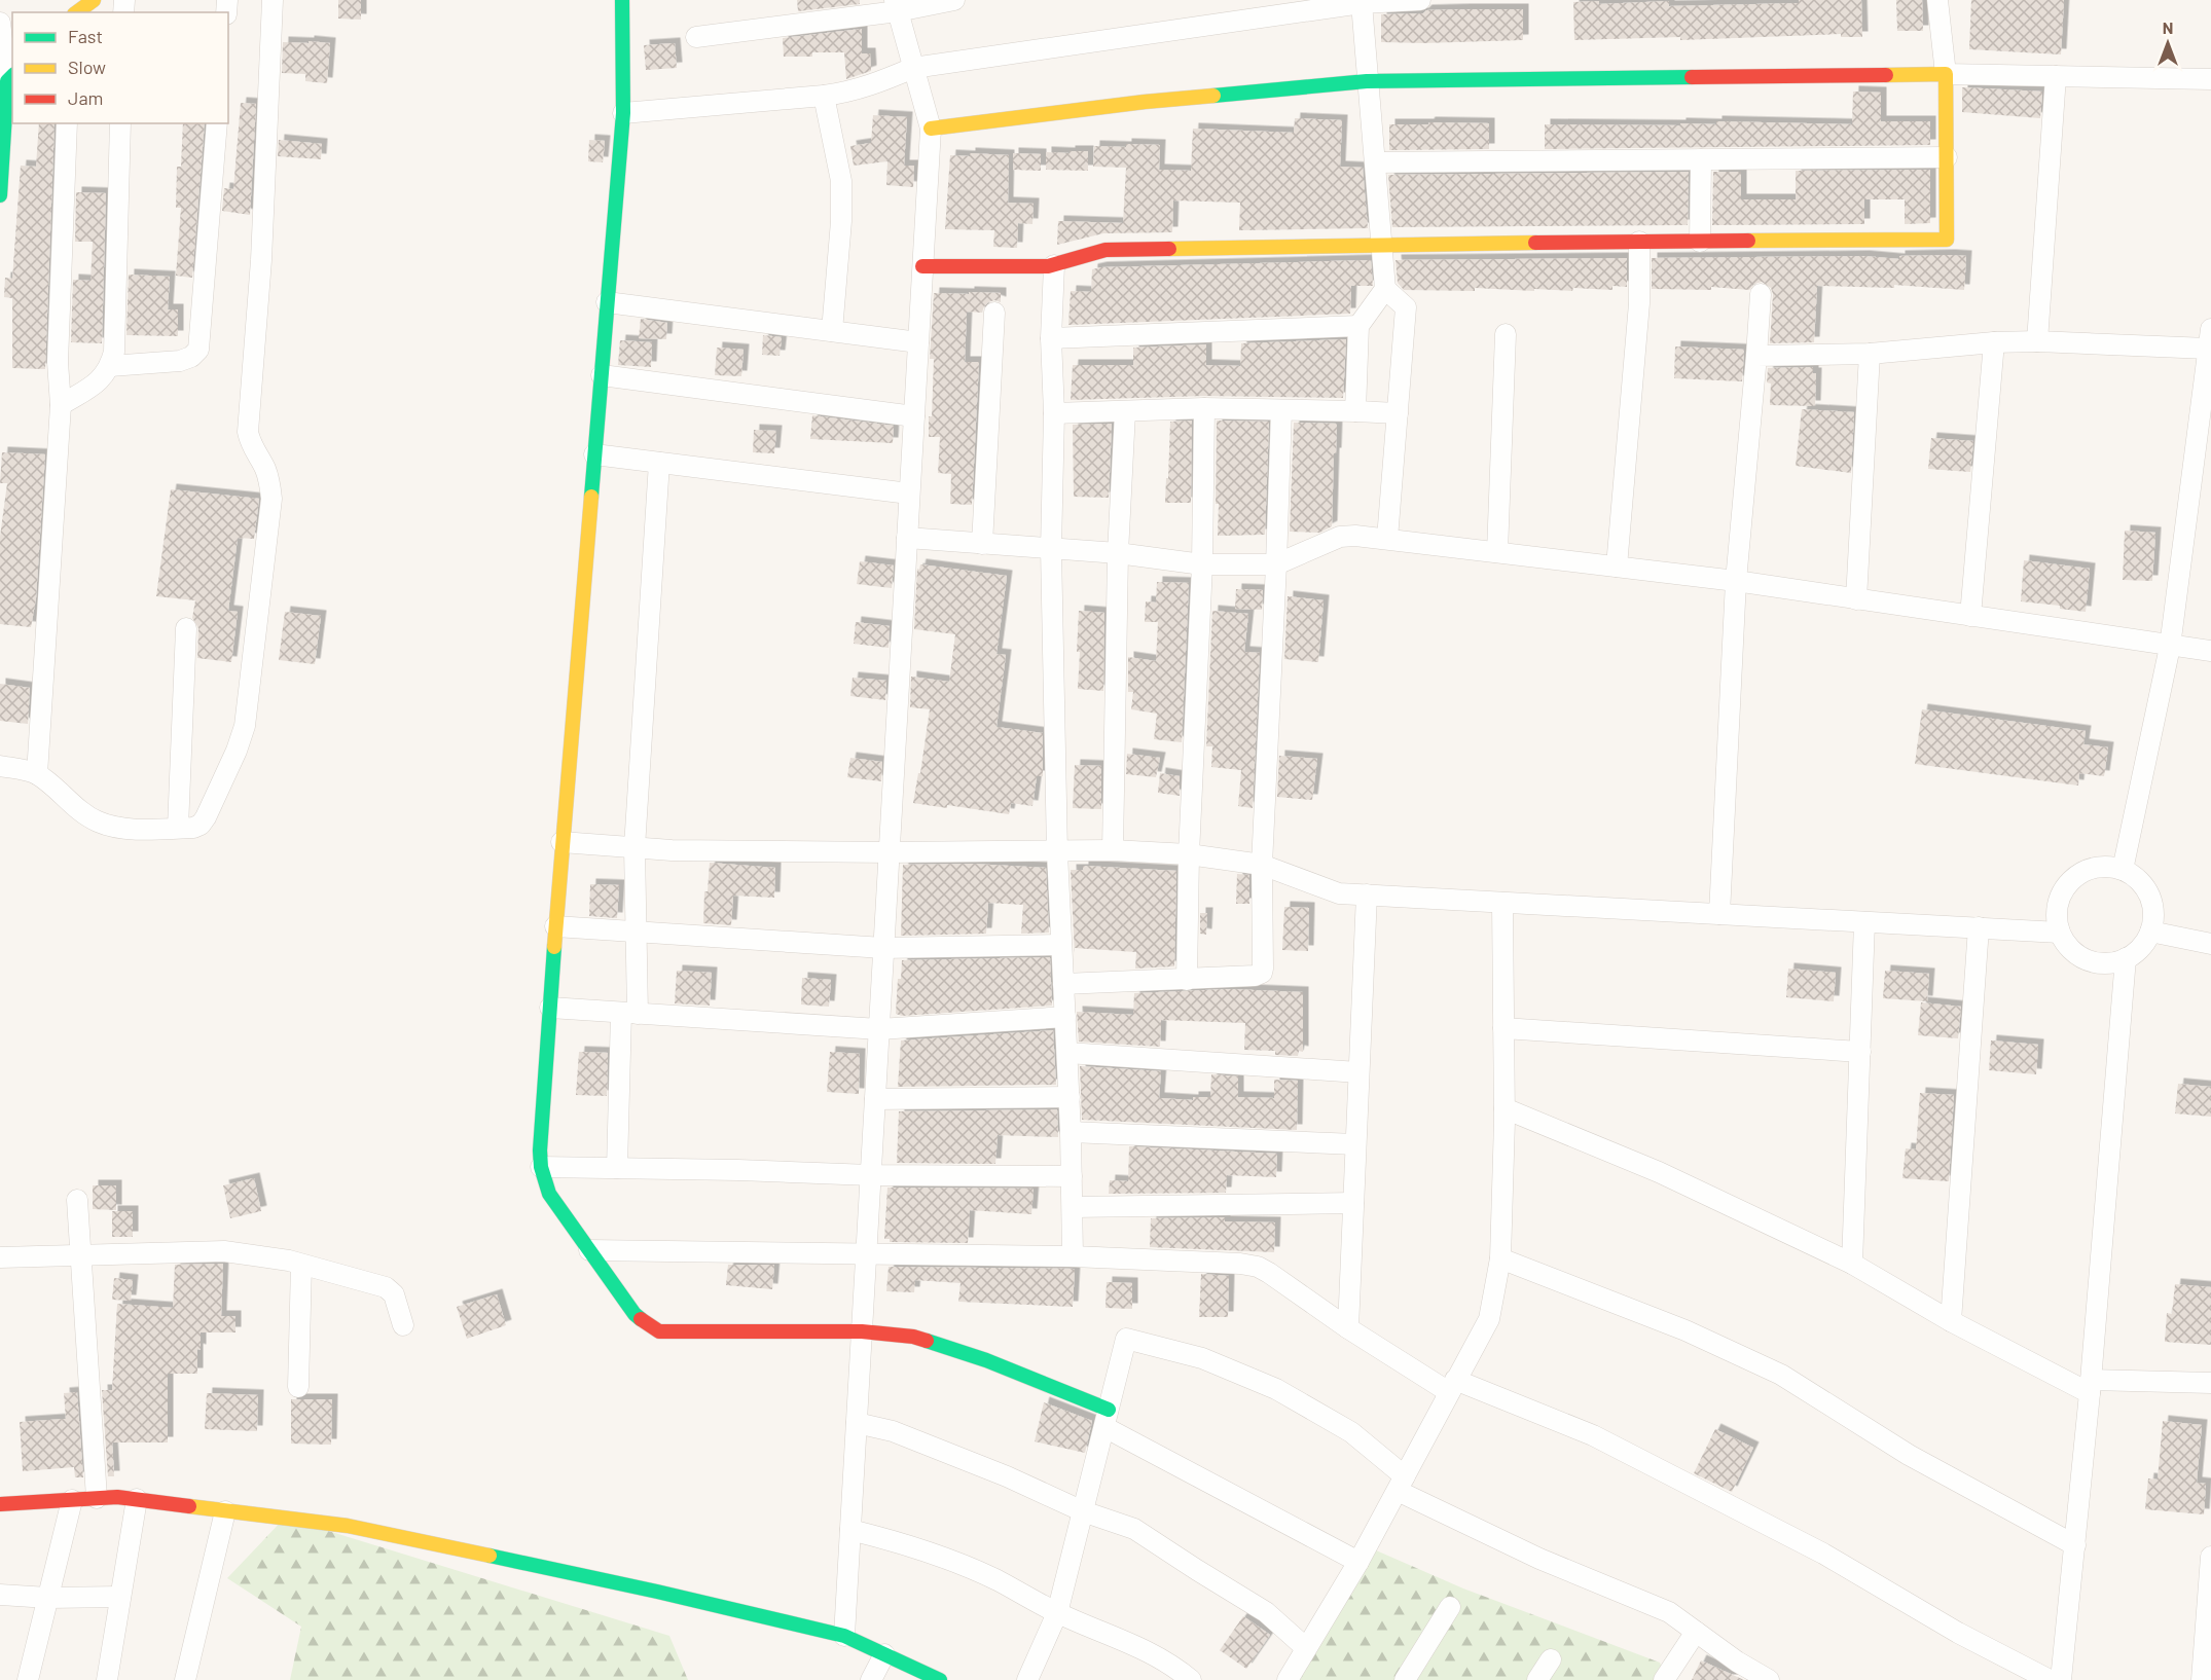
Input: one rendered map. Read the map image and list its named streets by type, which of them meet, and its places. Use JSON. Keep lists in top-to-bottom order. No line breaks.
{"legend":["Fast","Slow","Jam"],"north":"top"}
